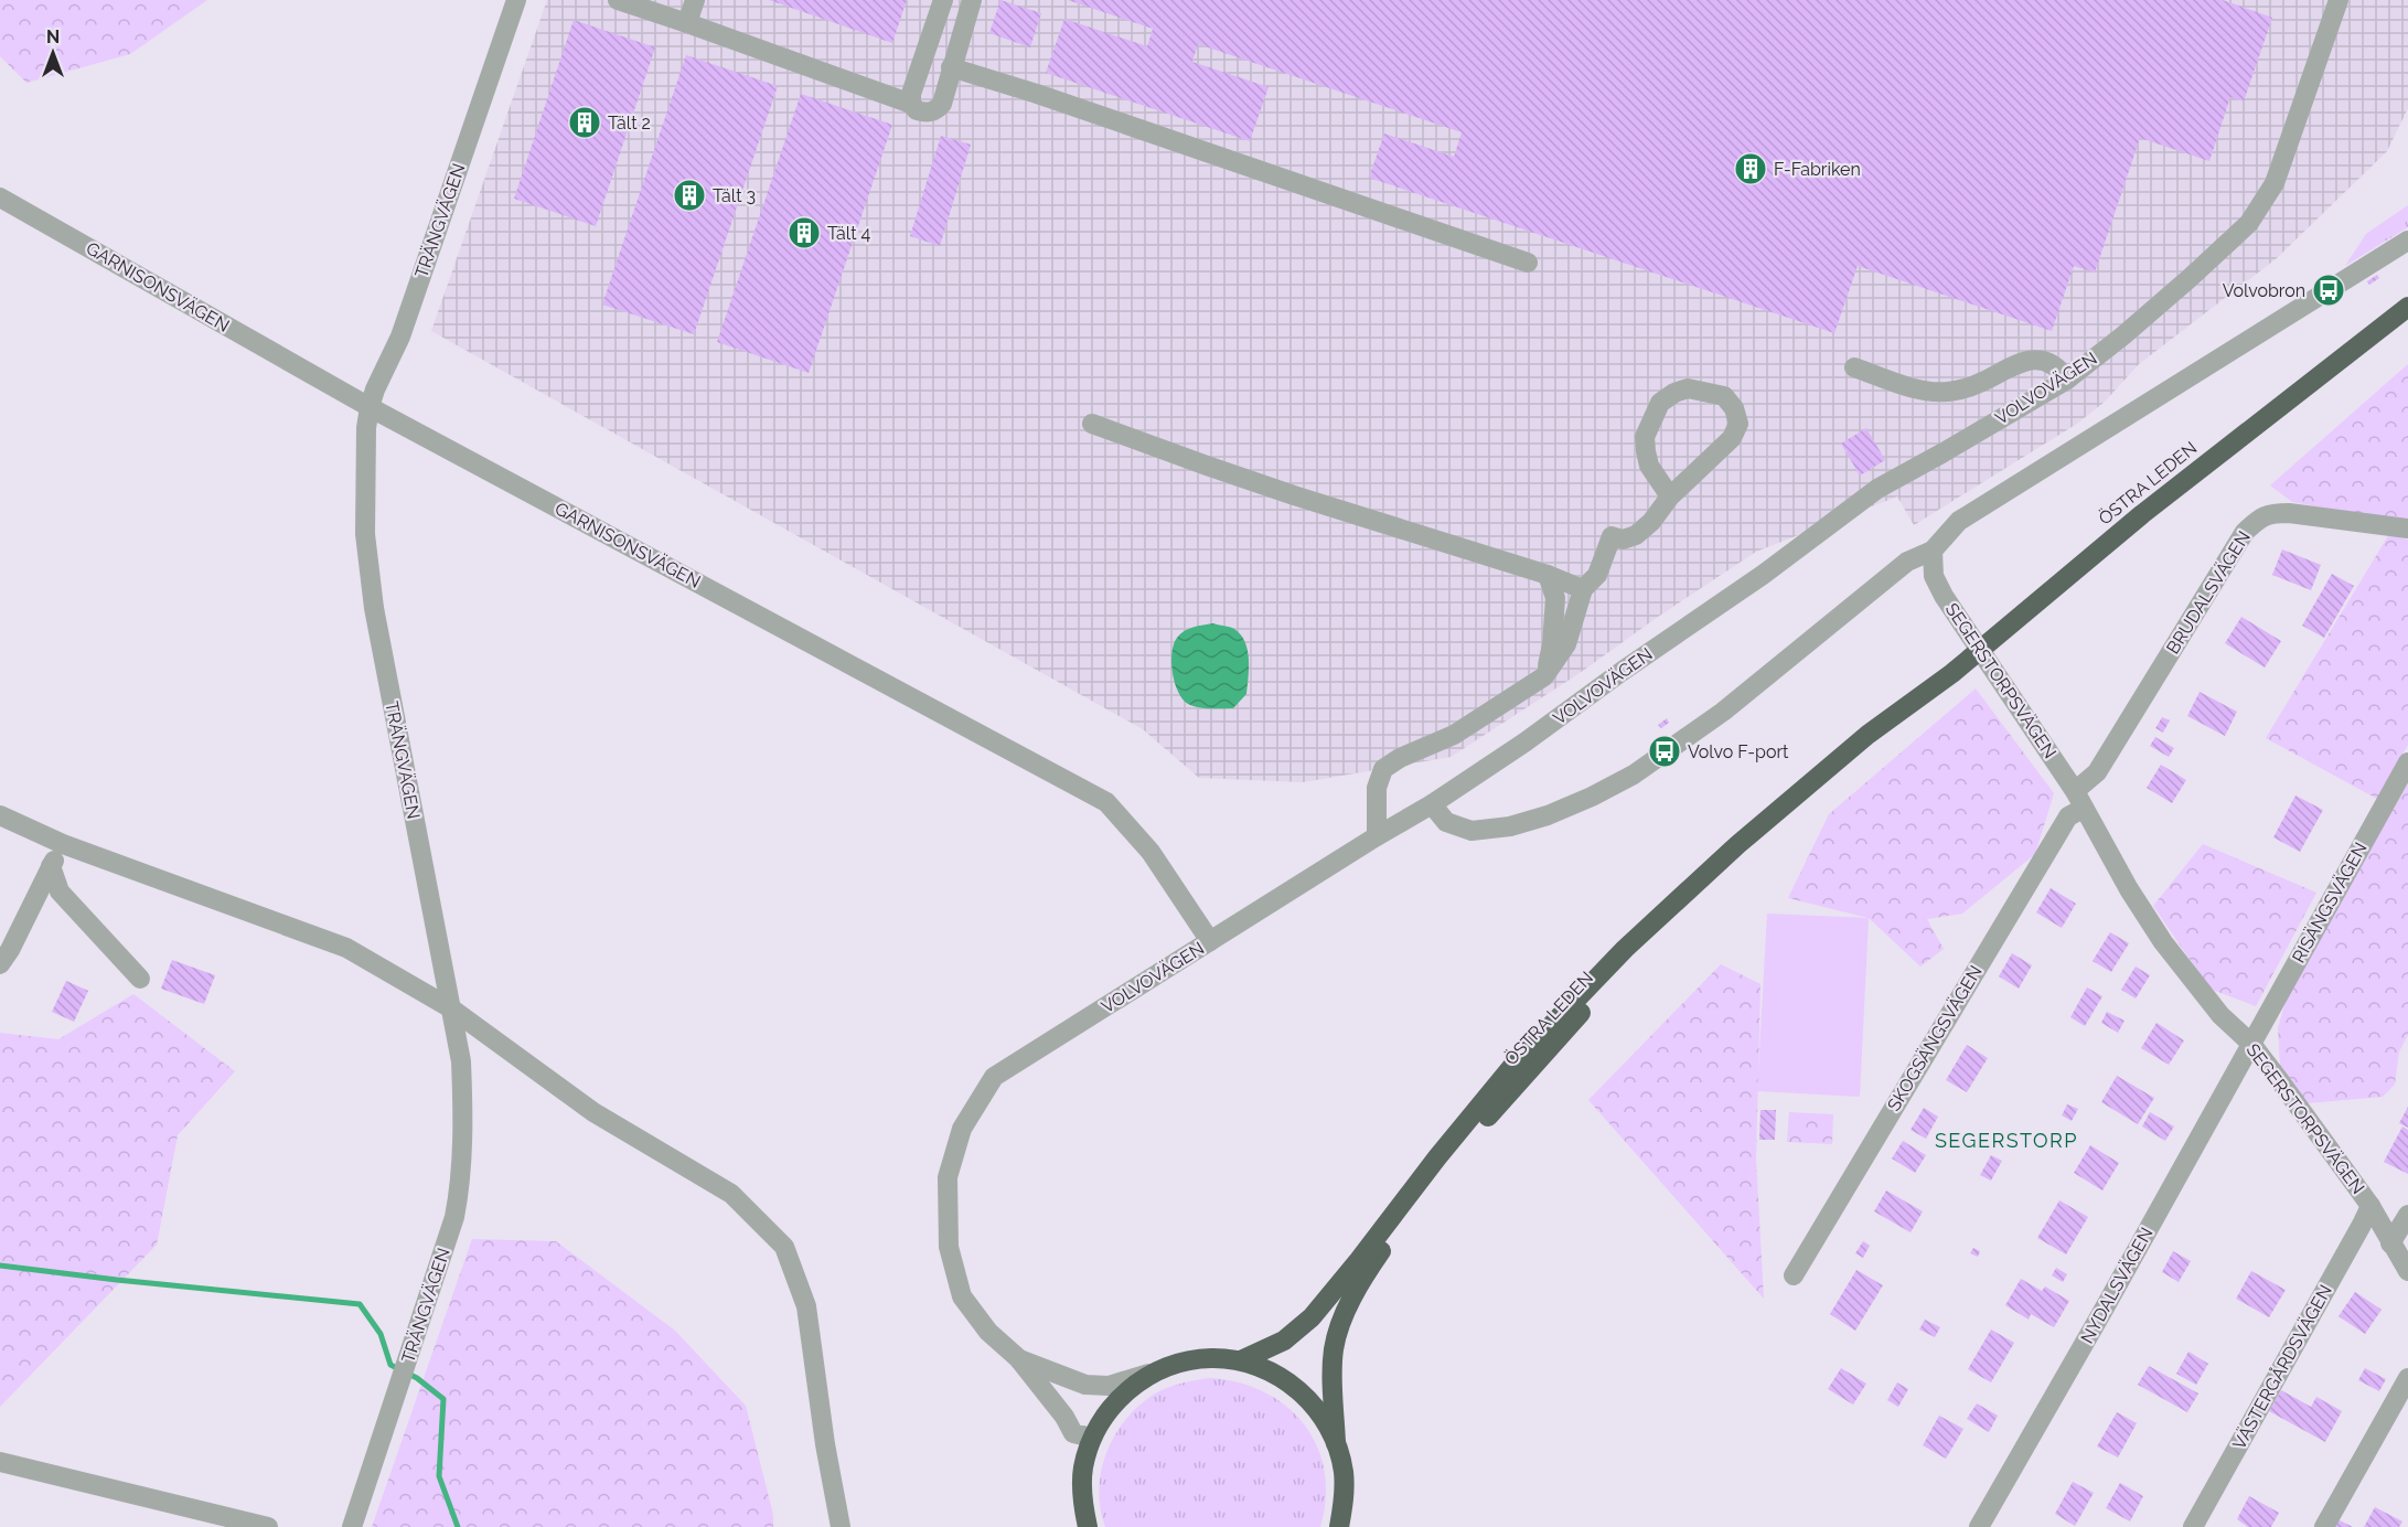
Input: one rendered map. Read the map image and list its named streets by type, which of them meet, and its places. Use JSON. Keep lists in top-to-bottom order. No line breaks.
{"streets":{"highway":["ÖSTRA LEDEN"],"street":["TRÄNGVÄGEN","GARNISONSVÄGEN","VOLVOVÄGEN","BRUDALSVÄGEN","SEGERSTORPSVÄGEN","RISÄNGSVÄGEN","SKOGSÄNGSVÄGEN","NYDALSVÄGEN","VÄSTERGÅRDSVÄGEN"]},"crossings":[["TRÄNGVÄGEN","GARNISONSVÄGEN"],["GARNISONSVÄGEN","VOLVOVÄGEN"],["BRUDALSVÄGEN","SEGERSTORPSVÄGEN"],["BRUDALSVÄGEN","SKOGSÄNGSVÄGEN"],["SEGERSTORPSVÄGEN","RISÄNGSVÄGEN"],["SEGERSTORPSVÄGEN","SKOGSÄNGSVÄGEN"],["SEGERSTORPSVÄGEN","NYDALSVÄGEN"],["SEGERSTORPSVÄGEN","VÄSTERGÅRDSVÄGEN"],["RISÄNGSVÄGEN","NYDALSVÄGEN"]],"districts":["SEGERSTORP"],"places":{"building":["Tält 2","F-Fabriken","Tält 3","Tält 4"],"bus stop":["Volvobron","Volvo F-port"]},"north":"top"}
